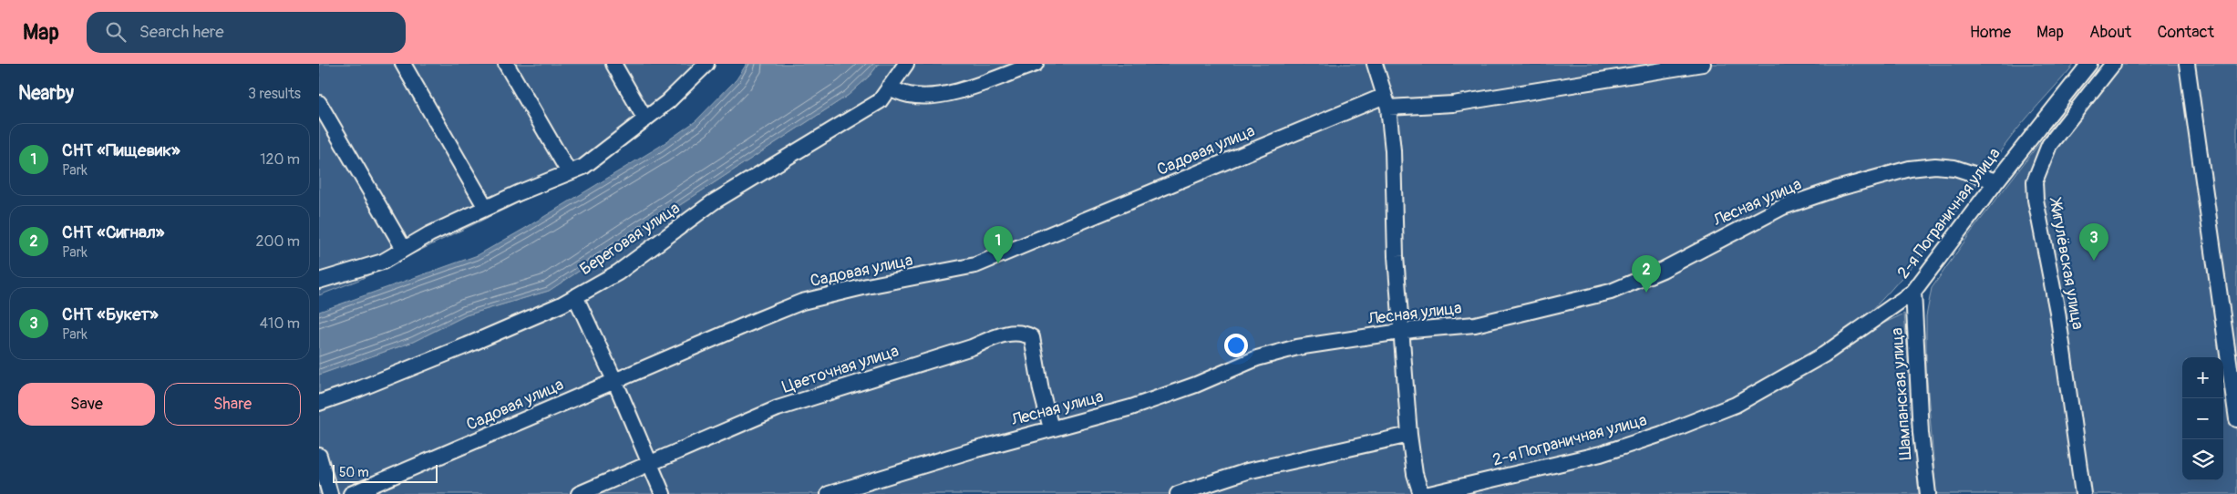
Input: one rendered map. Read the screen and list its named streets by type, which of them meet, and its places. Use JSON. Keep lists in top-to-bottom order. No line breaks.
{"streets":{"street":["Садовая улица","Лесная улица","2-я Пограничная улица","Береговая улица","Жигулёвская улица","Цветочная улица","Шампанская улица"]},"crossings":[["Лесная улица","2-я Пограничная улица"],["Лесная улица","Цветочная улица"],["2-я Пограничная улица","Шампанская улица"]],"scale_bar":"50 m","page":{"header":"Map","search":"Search here","nav":["Home","Map","About","Contact"],"heading":["Nearby","3 results"],"list":[{"mark":"1","name":"СНТ «Пищевик»","note":"Park","value":"120 m"},{"mark":"2","name":"СНТ «Сигнал»","note":"Park","value":"200 m"},{"mark":"3","name":"СНТ «Букет»","note":"Park","value":"410 m"}],"pins":["3","1","2"],"map_buttons":["+","−"],"buttons":["Save","Share"],"scale":"50 m"}}
